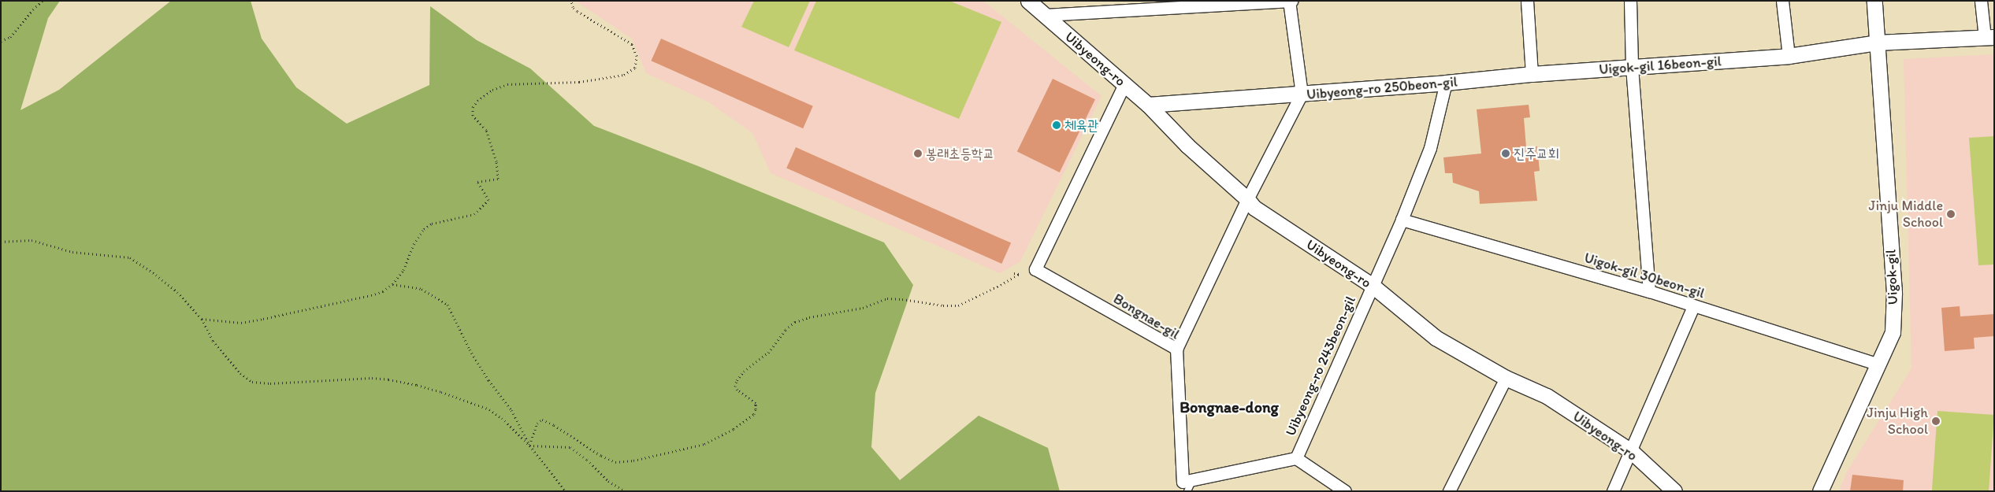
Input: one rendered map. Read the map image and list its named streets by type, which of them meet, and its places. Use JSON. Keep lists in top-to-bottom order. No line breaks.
{"streets":{"street":["Uibyeong-ro","Uigok-gil 16beon-gil","Uibyeong-ro 250beon-gil","Uigok-gil 30beon-gil","Uigok-gil","Bongnae-gil","Uibyeong-ro 243beon-gil"]},"crossings":[["Uibyeong-ro","Uibyeong-ro 250beon-gil"],["Uibyeong-ro","Bongnae-gil"],["Uibyeong-ro","Uibyeong-ro 243beon-gil"],["Uigok-gil 16beon-gil","Uibyeong-ro 250beon-gil"],["Uigok-gil 16beon-gil","Uigok-gil"],["Uibyeong-ro 250beon-gil","Bongnae-gil"],["Uibyeong-ro 250beon-gil","Uibyeong-ro 243beon-gil"],["Uigok-gil 30beon-gil","Uigok-gil"],["Uigok-gil 30beon-gil","Uibyeong-ro 243beon-gil"]],"districts":["Bongnae-dong"],"places":["체육관","봉래초등학교","진주교회","Jinju Middle School","Jinju High School"]}
